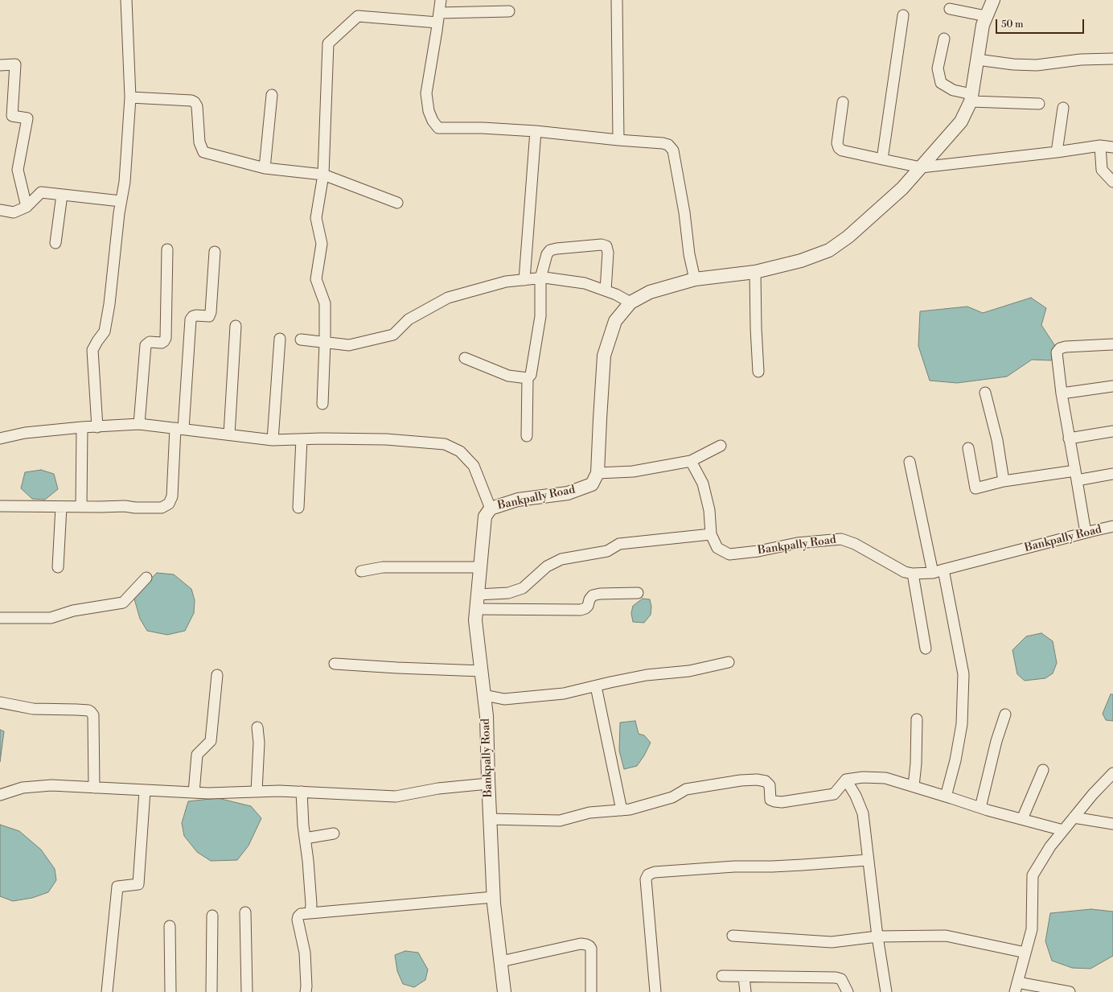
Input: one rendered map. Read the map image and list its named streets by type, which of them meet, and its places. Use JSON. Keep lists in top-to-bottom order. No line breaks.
{"streets":{"street":["Bankpally Road"]},"scale_bar":"50 m"}
